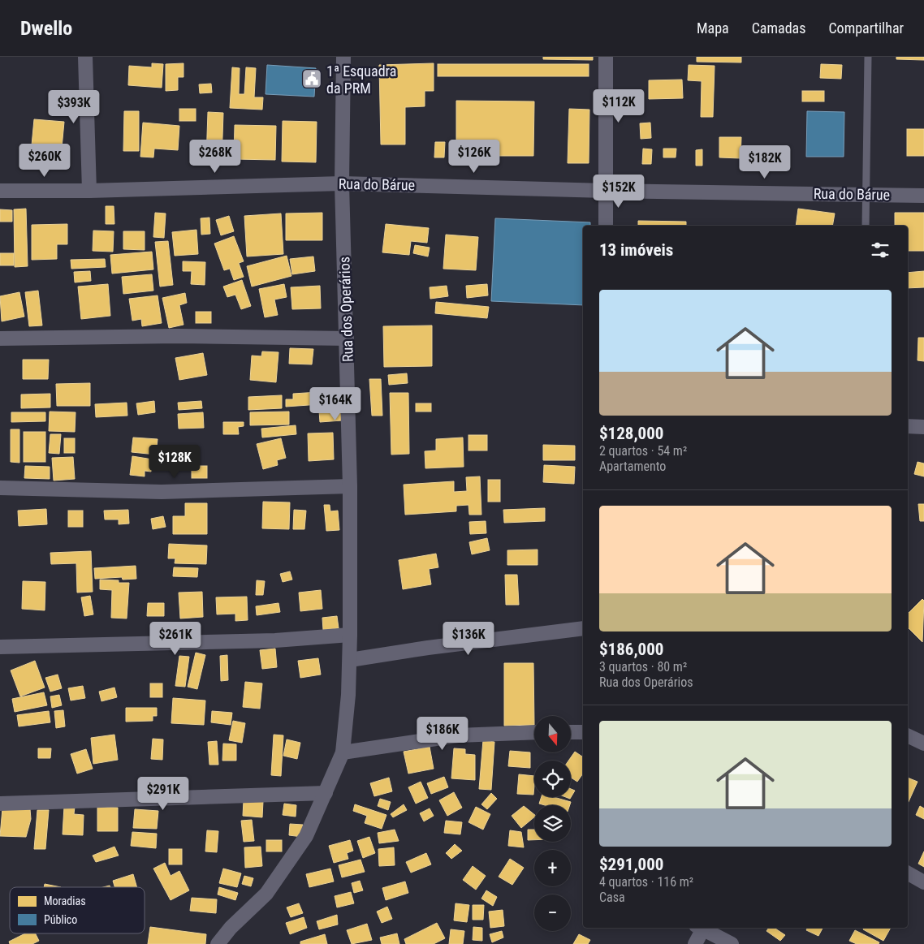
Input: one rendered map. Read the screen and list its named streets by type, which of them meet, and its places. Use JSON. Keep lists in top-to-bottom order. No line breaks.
{"streets":{"street":["Rua do Bárue","Rua dos Operários"]},"crossings":[["Rua do Bárue","Rua dos Operários"]],"places":{"public building":["1ª Esquadra da PRM"]},"legend":["Moradias","Público"],"north":"bottom","page":{"header":"Dwello","nav":["Mapa","Camadas","Compartilhar"],"price":["$112K","$393K","$268K","$126K","$260K","$182K","$152K","$164K","$128K","$261K","$136K","$186K","$291K"],"heading":"13 imóveis","list":[{"name":"$128,000","note":"2 quartos · 54 m² · Apartamento"},{"name":"$186,000","note":"3 quartos · 80 m² · Rua dos Operários"},{"name":"$291,000","note":"4 quartos · 116 m² · Casa"}],"map_buttons":["+","−"]}}
